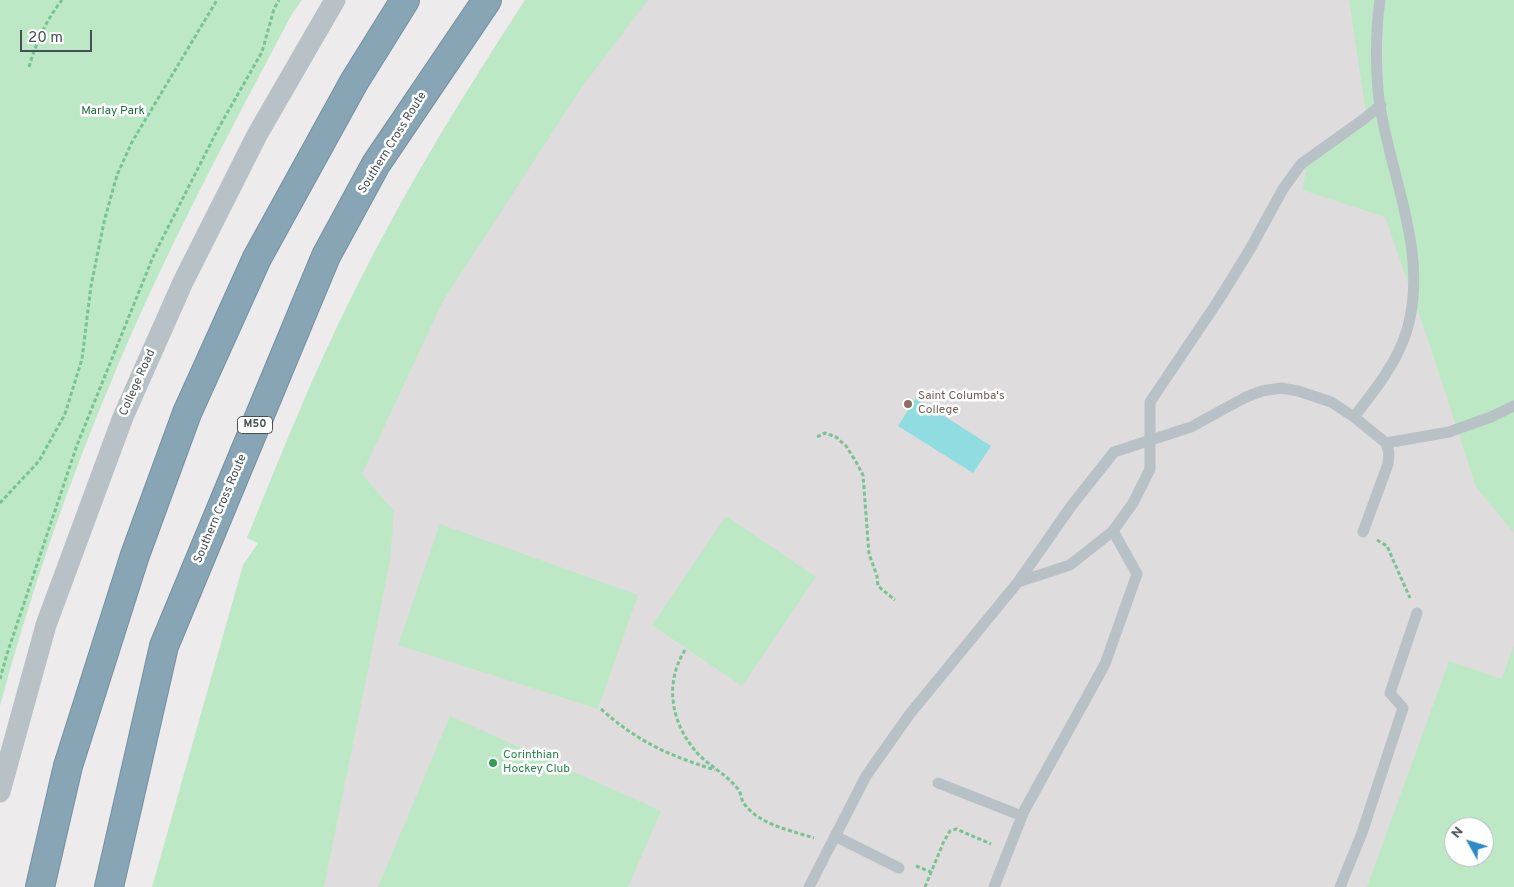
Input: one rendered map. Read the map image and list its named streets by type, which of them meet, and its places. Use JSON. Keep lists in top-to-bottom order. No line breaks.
{"streets":{"highway":["Southern Cross Route","M50"],"street":["College Road"]},"parks":["Marlay Park"],"places":["Saint Columba's College","Corinthian Hockey Club"],"scale_bar":"20 m","north":"top left"}
